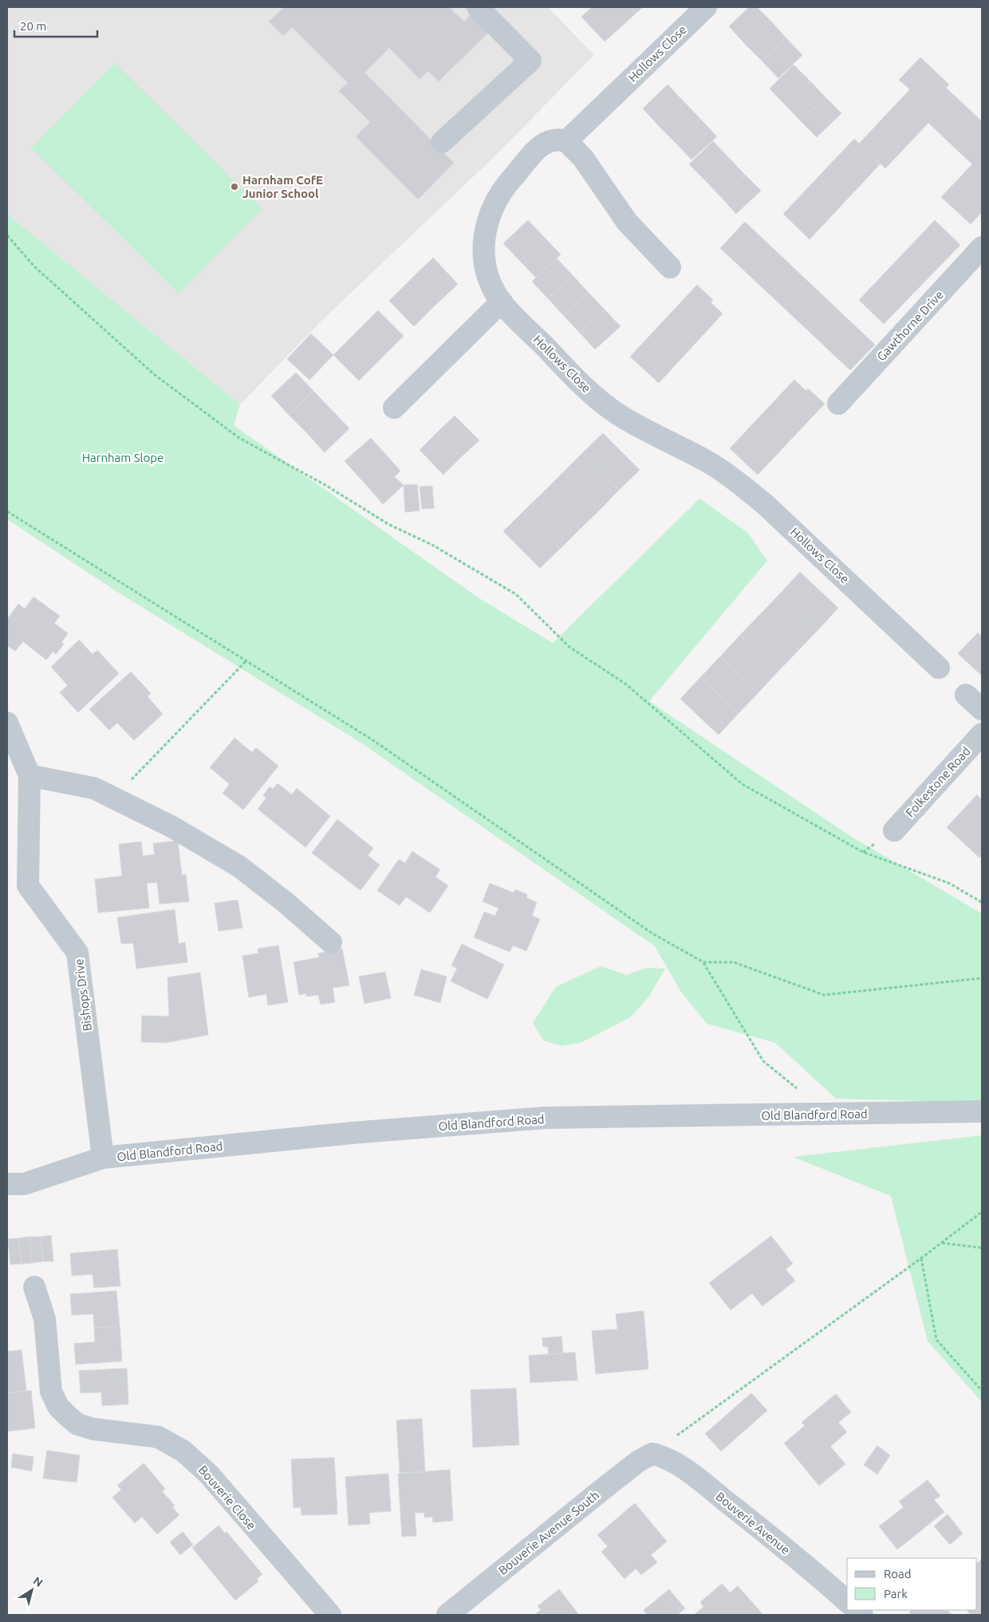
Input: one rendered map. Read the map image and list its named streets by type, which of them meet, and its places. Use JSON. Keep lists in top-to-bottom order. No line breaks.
{"streets":{"street":["Hollows Close","Gawthorne Drive","Folkestone Road","Bishops Drive","Old Blandford Road","Bouverie Close","Bouverie Avenue","Bouverie Avenue South"]},"crossings":[["Bishops Drive","Old Blandford Road"],["Bouverie Avenue","Bouverie Avenue South"]],"parks":["Harnham Slope"],"places":["Harnham CofE Junior School"],"legend":["Road","Park"],"scale_bar":"20 m","north":"top right"}
